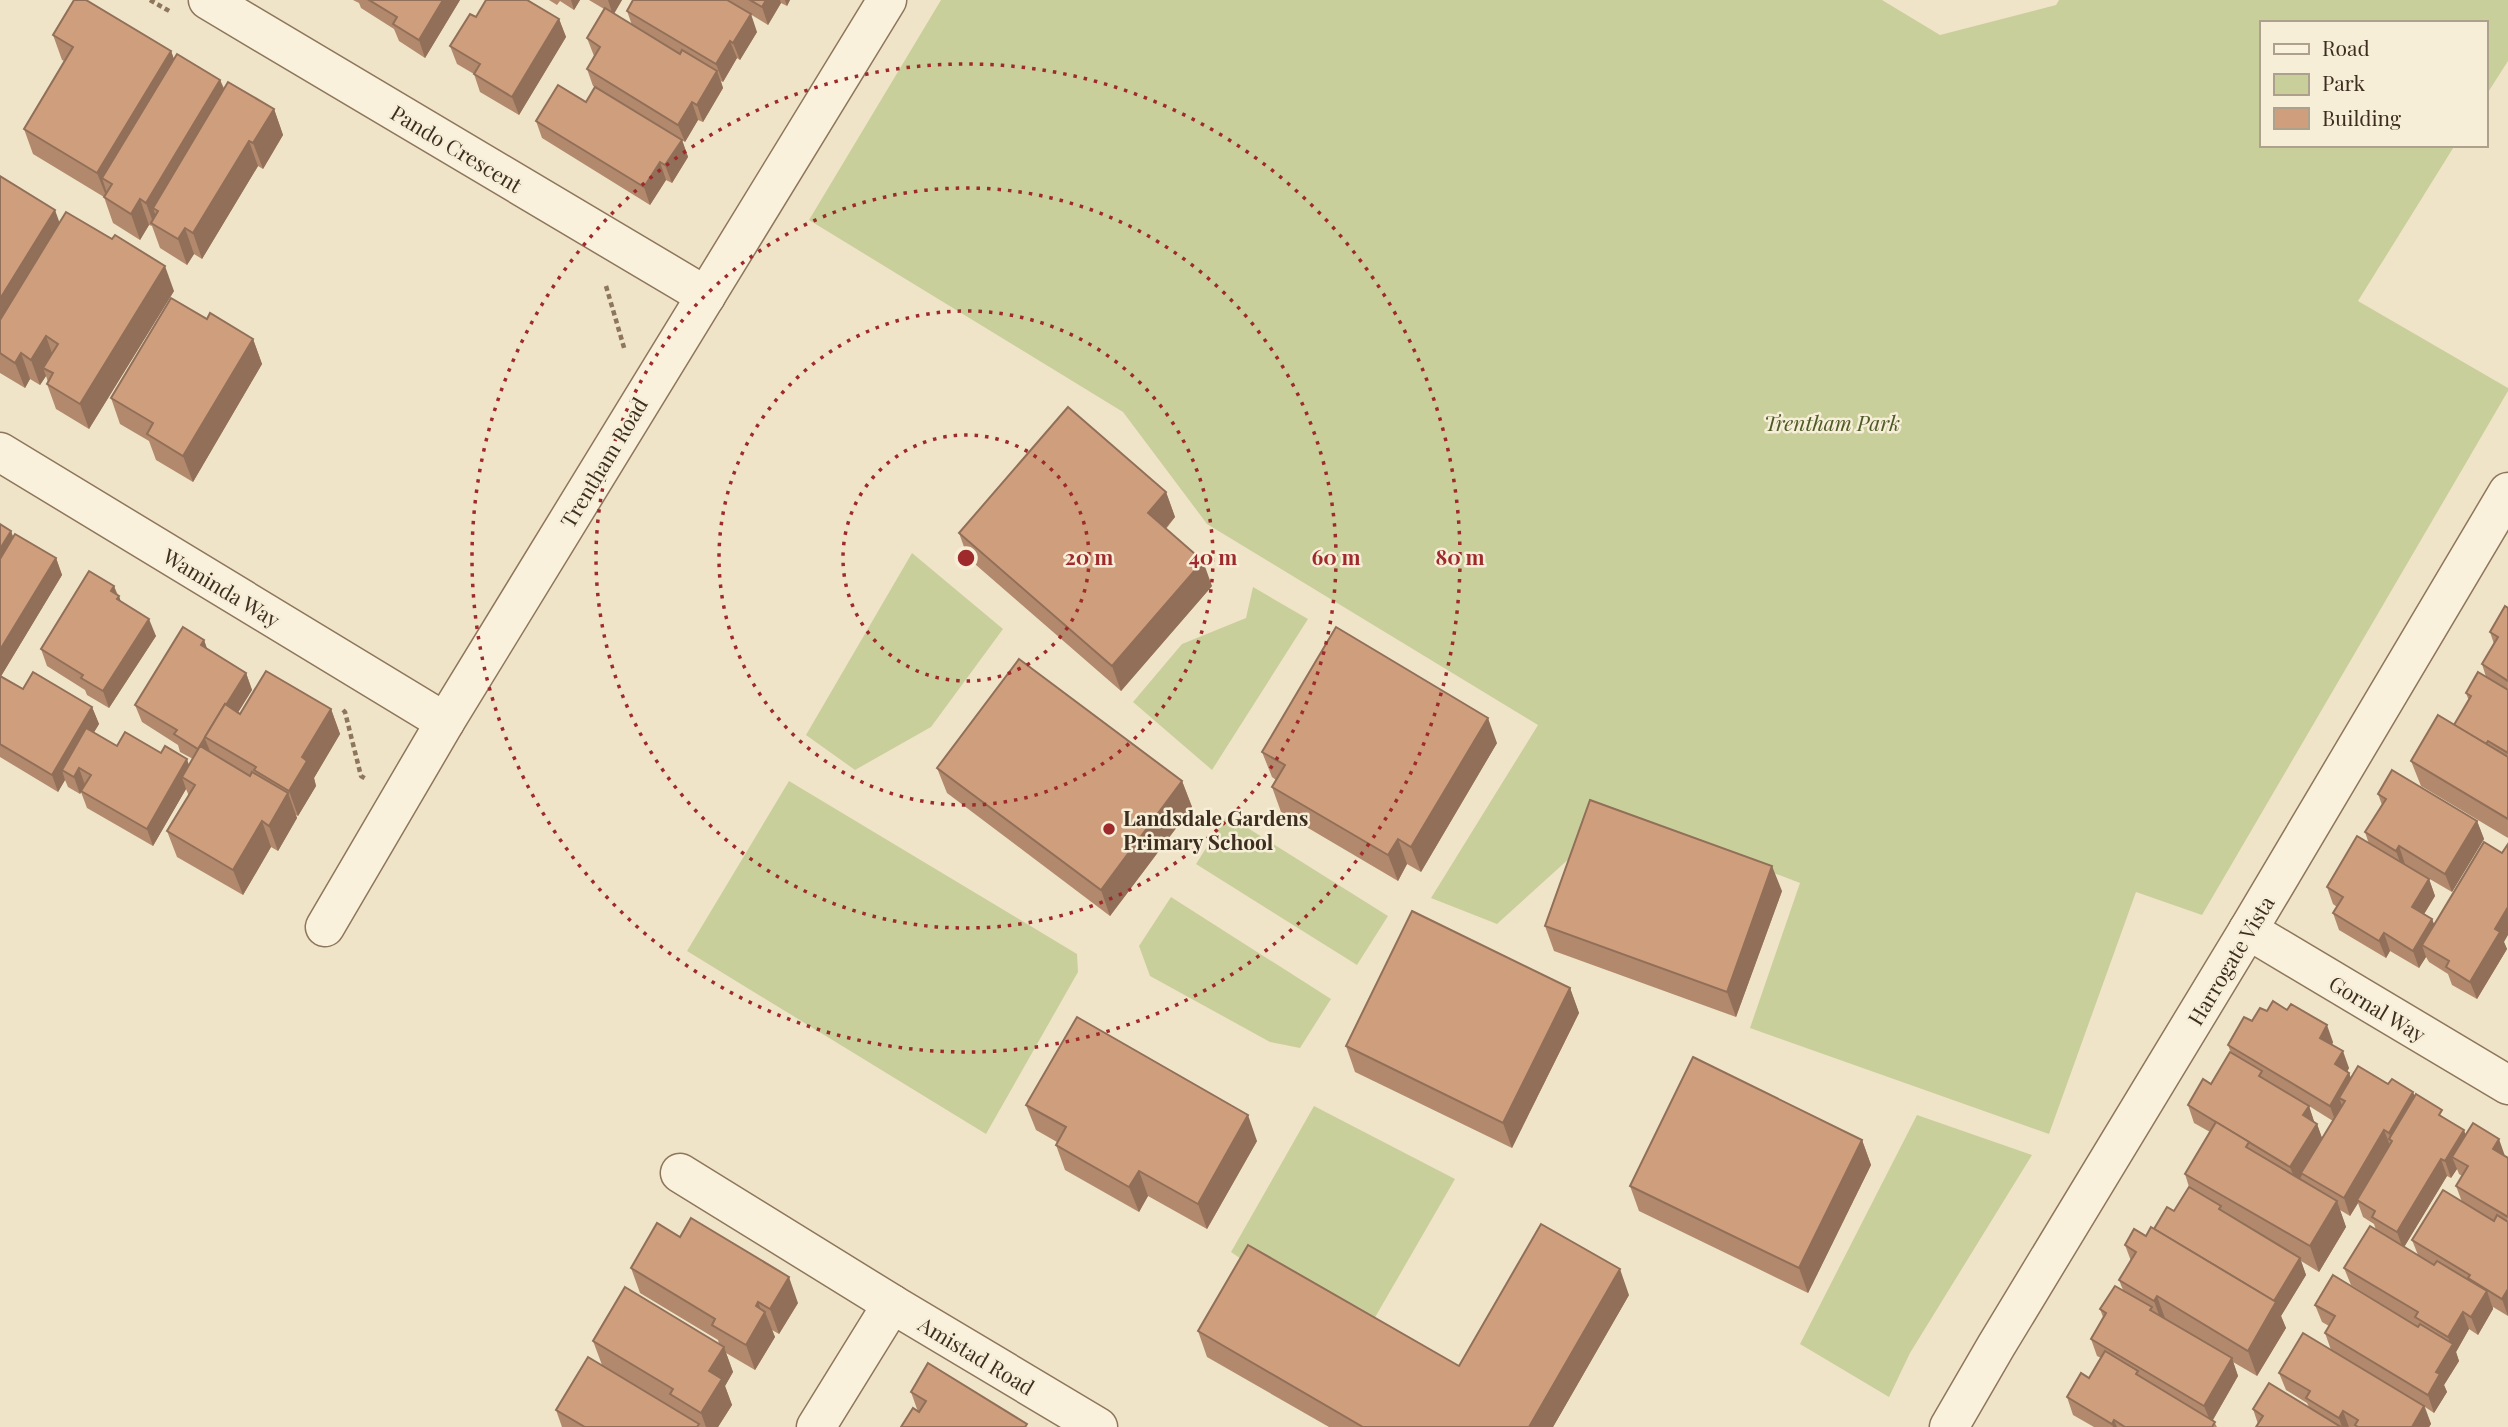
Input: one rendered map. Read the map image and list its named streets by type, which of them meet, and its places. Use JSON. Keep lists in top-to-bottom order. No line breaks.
{"streets":{"street":["Pando Crescent","Trentham Road","Waminda Way","Harrogate Vista","Gornal Way","Amistad Road"]},"crossings":[["Pando Crescent","Trentham Road"],["Trentham Road","Waminda Way"],["Harrogate Vista","Gornal Way"]],"parks":["Trentham Park"],"places":["Landsdale Gardens Primary School"],"legend":["Road","Park","Building"],"rings":["20 m","40 m","60 m","80 m"]}
